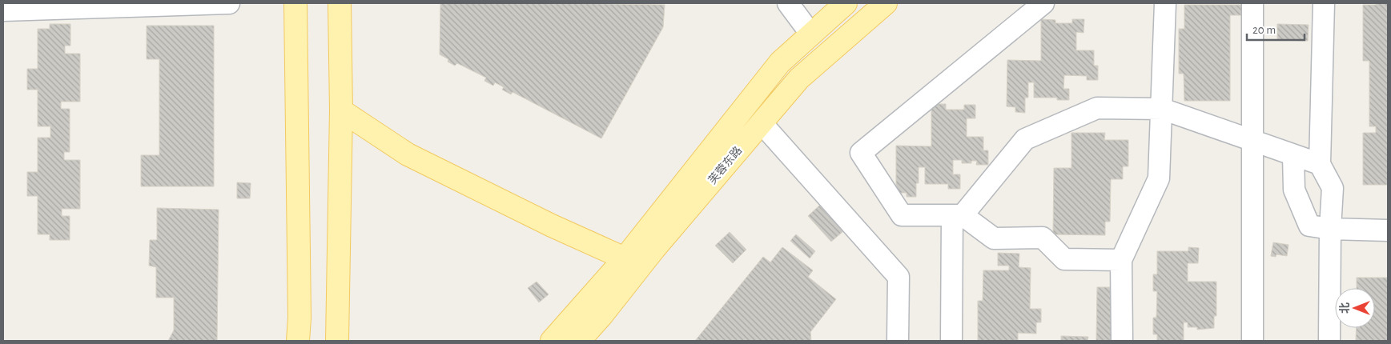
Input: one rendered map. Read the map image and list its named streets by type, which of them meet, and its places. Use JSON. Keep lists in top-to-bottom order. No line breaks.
{"streets":{"main road":["芙蓉东路"]},"scale_bar":"20 m","north":"left"}
